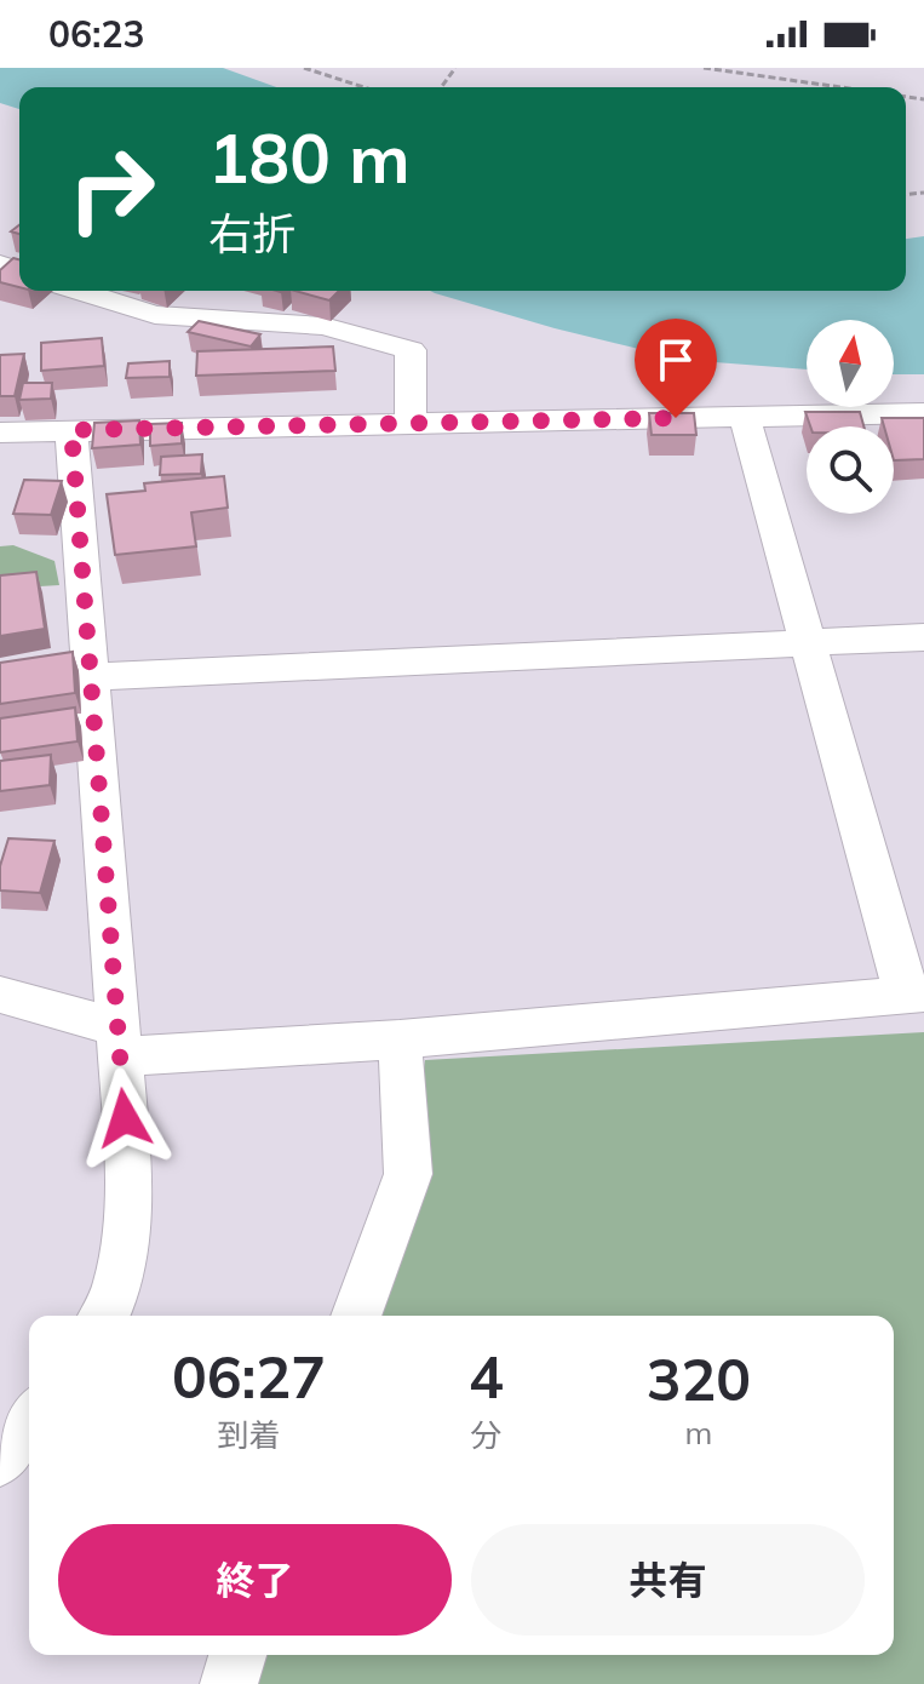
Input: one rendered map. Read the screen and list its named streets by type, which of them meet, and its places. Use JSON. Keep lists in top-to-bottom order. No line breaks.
{"north":"top","page":{"status":"06:23","turn":["180 m","右折"],"eta":["06:27","到着","4","分","320","m"],"buttons":["終了","共有"]}}
